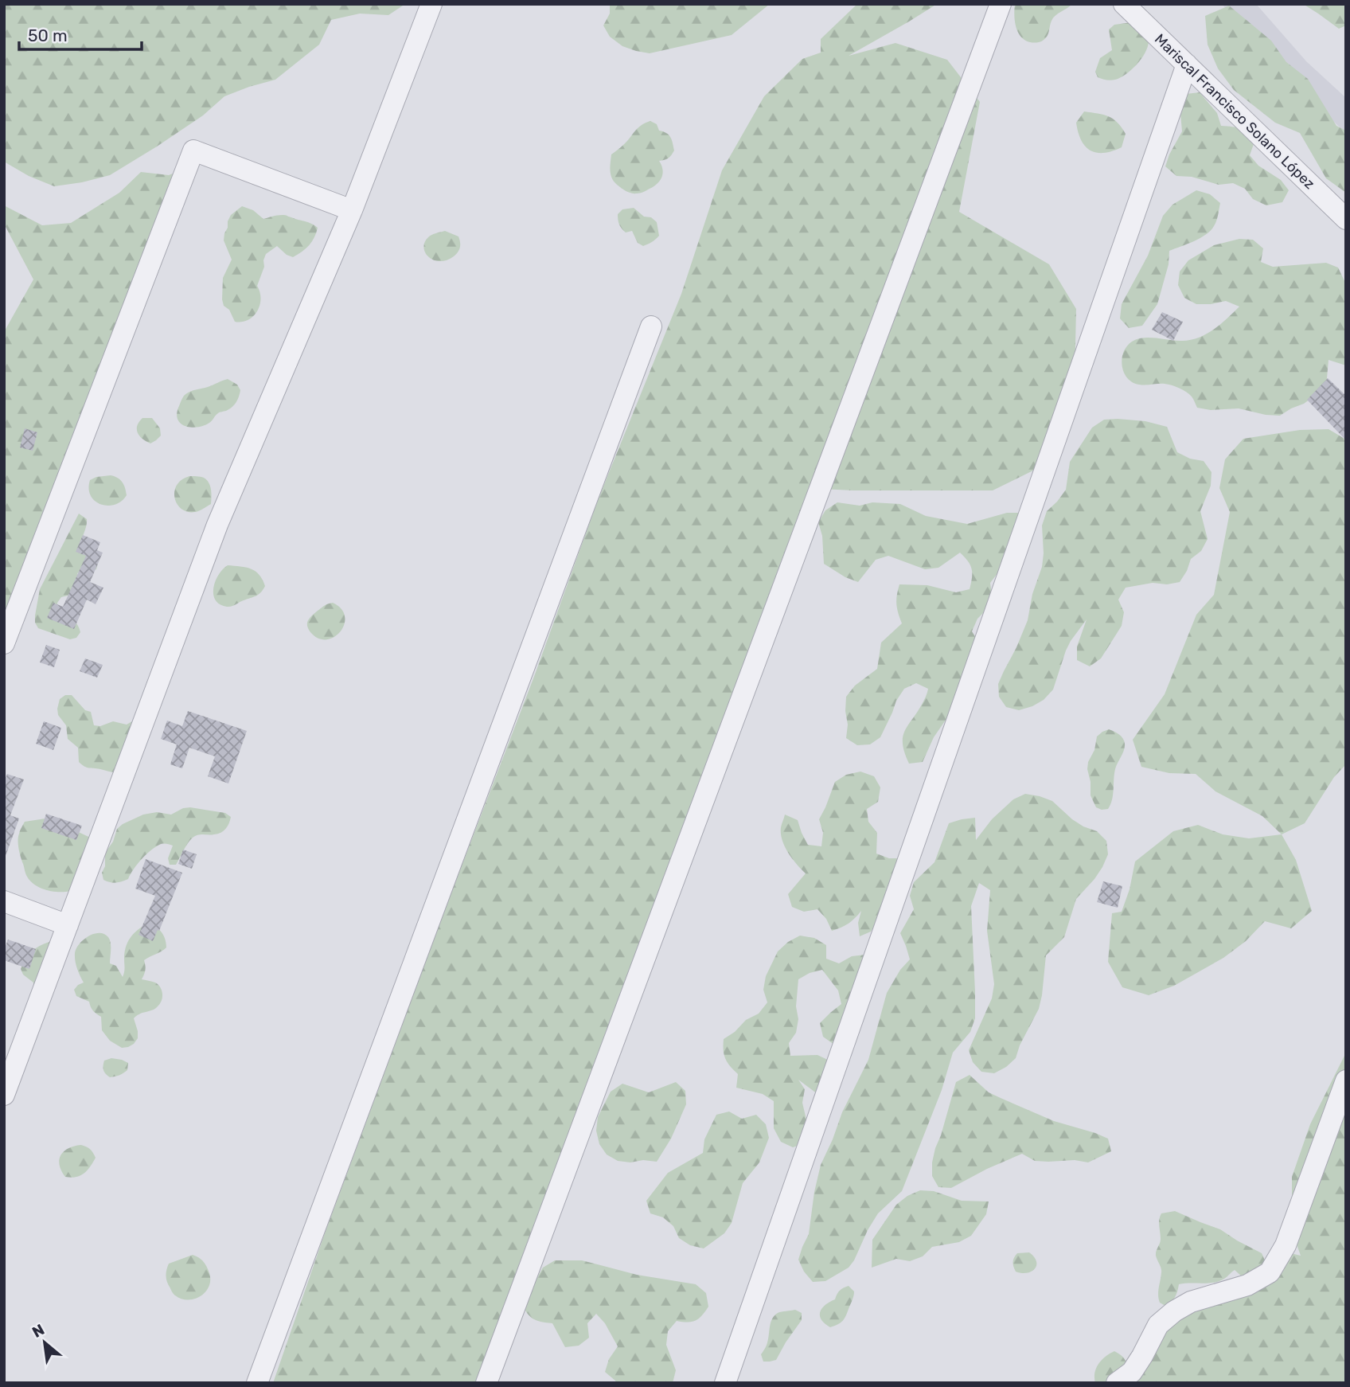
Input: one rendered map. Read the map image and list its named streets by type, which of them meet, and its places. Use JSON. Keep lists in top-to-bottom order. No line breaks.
{"streets":{"street":["Mariscal Francisco Solano López"]},"scale_bar":"50 m","north":"top left"}
